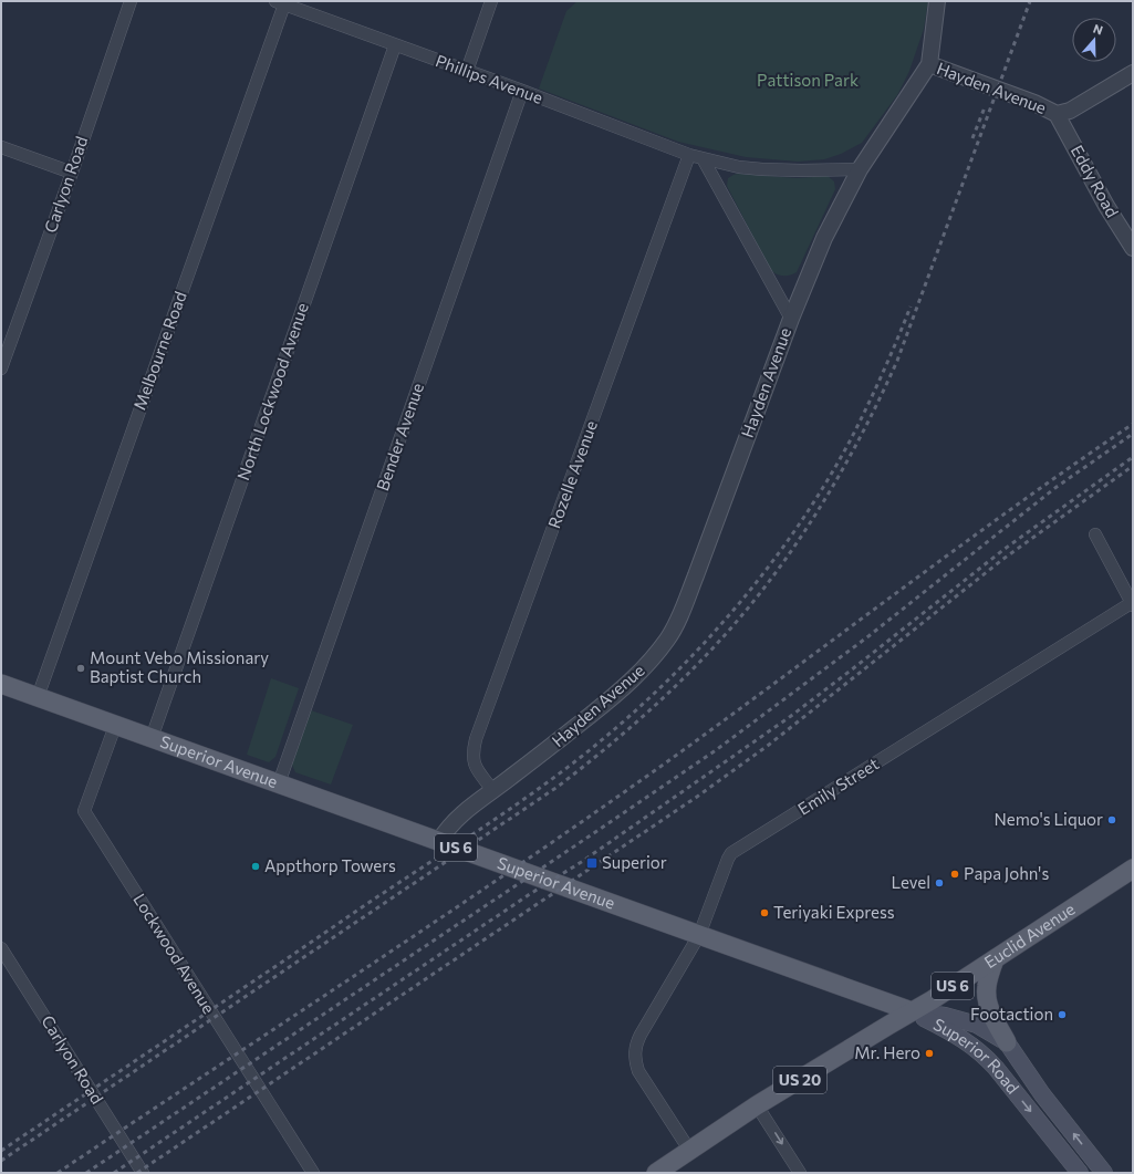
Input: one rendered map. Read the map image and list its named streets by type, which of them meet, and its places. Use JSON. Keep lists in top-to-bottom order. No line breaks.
{"streets":{"main road":["Superior Avenue","US 6","Euclid Avenue","Superior Road","US 20"],"street":["Phillips Avenue","Hayden Avenue","Eddy Road","Carlyon Road","Melbourne Road","North Lockwood Avenue","Bender Avenue","Rozelle Avenue","Emily Street","Lockwood Avenue"]},"crossings":[["Phillips Avenue","Hayden Avenue"],["Phillips Avenue","Melbourne Road"],["Phillips Avenue","North Lockwood Avenue"],["Phillips Avenue","Bender Avenue"],["Phillips Avenue","Rozelle Avenue"],["Hayden Avenue","Eddy Road"],["Hayden Avenue","Rozelle Avenue"],["Hayden Avenue","Superior Avenue"],["Melbourne Road","Superior Avenue"],["North Lockwood Avenue","Superior Avenue"],["Bender Avenue","Superior Avenue"],["Superior Avenue","Emily Street"],["Superior Avenue","Euclid Avenue"],["Superior Avenue","Lockwood Avenue"],["Superior Avenue","Superior Road"],["Emily Street","Euclid Avenue"],["Euclid Avenue","Superior Road"]],"parks":["Pattison Park"],"places":{"other":["Mount Vebo Missionary Baptist Church","Nemo's Liquor","Appthorp Towers","Papa John's","Level","Teriyaki Express","Footaction","Mr. Hero"],"transit":["Superior"]},"north":"top"}
